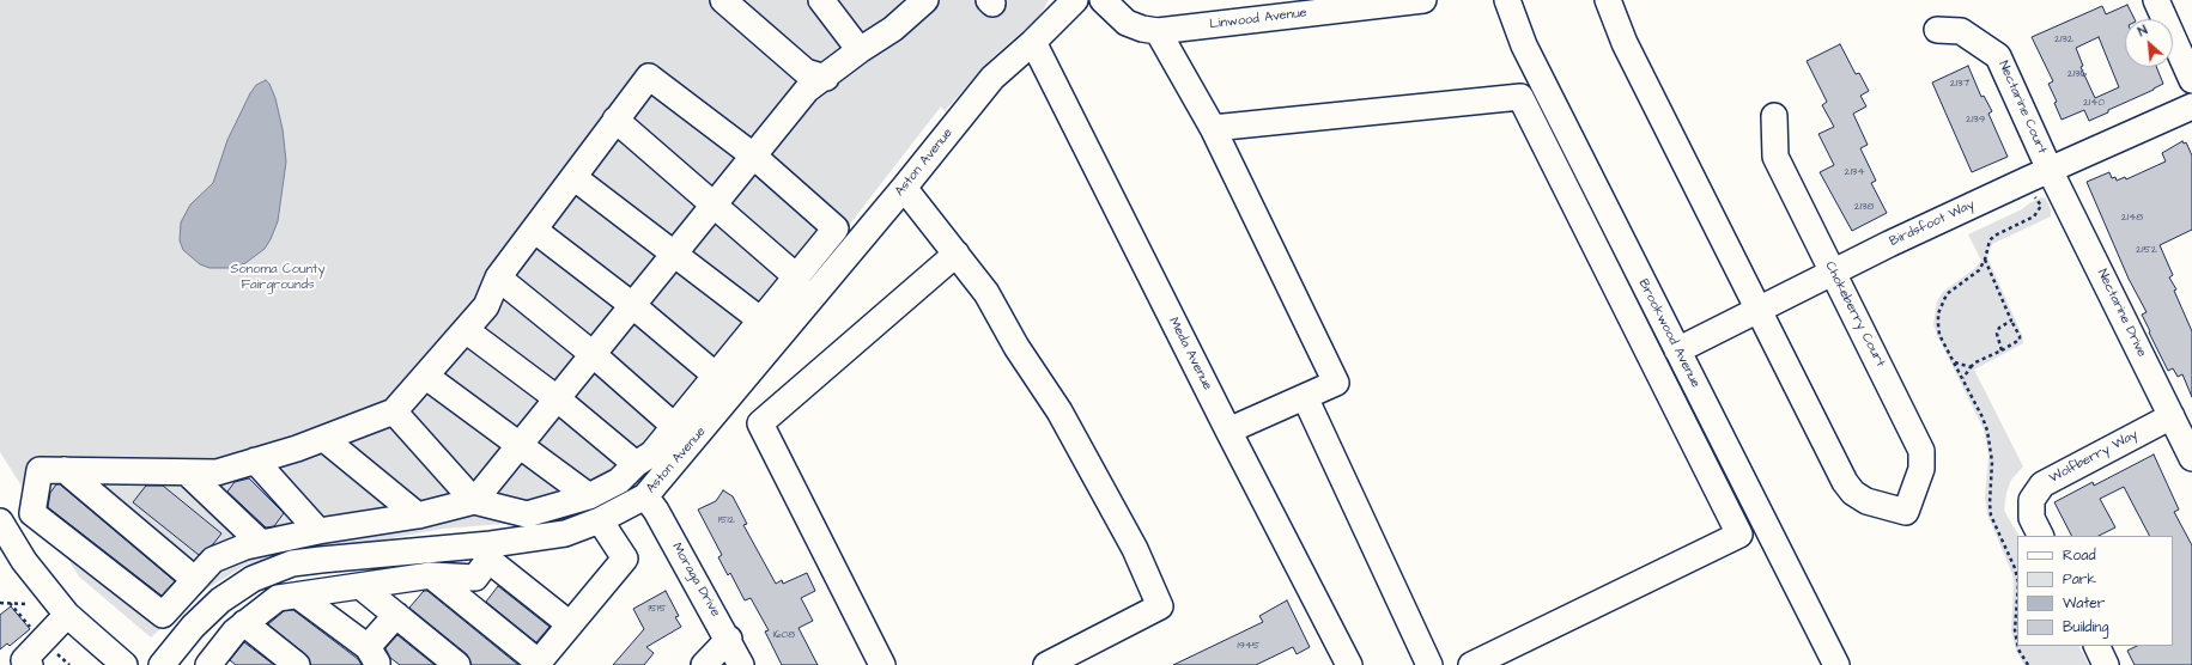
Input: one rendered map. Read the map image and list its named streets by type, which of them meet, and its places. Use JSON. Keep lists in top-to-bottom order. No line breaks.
{"streets":{"street":["Linwood Avenue","Nectarine Court","Aston Avenue","Birdsfoot Way","Nectarine Drive","Chokeberry Court","Brookwood Avenue","Meda Avenue","Wolfberry Way","Moraga Drive"]},"crossings":[["Nectarine Court","Birdsfoot Way"],["Nectarine Court","Nectarine Drive"],["Aston Avenue","Meda Avenue"],["Aston Avenue","Moraga Drive"],["Birdsfoot Way","Nectarine Drive"],["Birdsfoot Way","Chokeberry Court"],["Birdsfoot Way","Brookwood Avenue"],["Nectarine Drive","Wolfberry Way"]],"parks":["Sonoma County Fairgrounds"],"house_numbers":["2132","2136","2137","2140","2139","2134","2138","2148","2152","1512","1515","1608","1945"],"legend":["Road","Park","Water","Building"],"north":"top left"}
